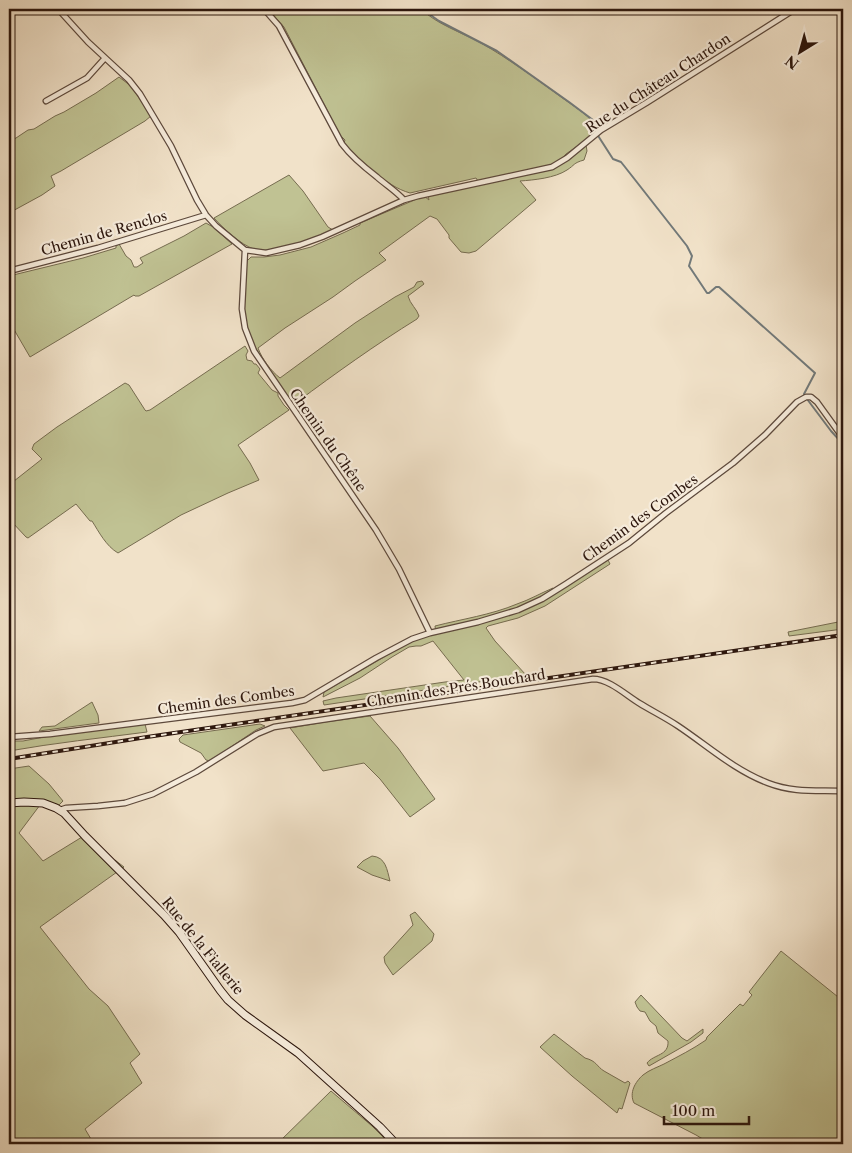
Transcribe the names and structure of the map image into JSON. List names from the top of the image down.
{
  "streets": {
    "street": [
      "Rue du Château Chardon",
      "Chemin de Renclos",
      "Chemin du Chêne",
      "Chemin des Combes",
      "Chemin des Prés Bouchard",
      "Rue de la Fiallerie"
    ]
  },
  "crossings": [
    ["Rue du Château Chardon", "Chemin du Chêne"],
    ["Chemin du Chêne", "Chemin des Combes"],
    ["Chemin des Prés Bouchard", "Rue de la Fiallerie"]
  ],
  "scale_bar": "100 m",
  "north": "bottom left"
}
